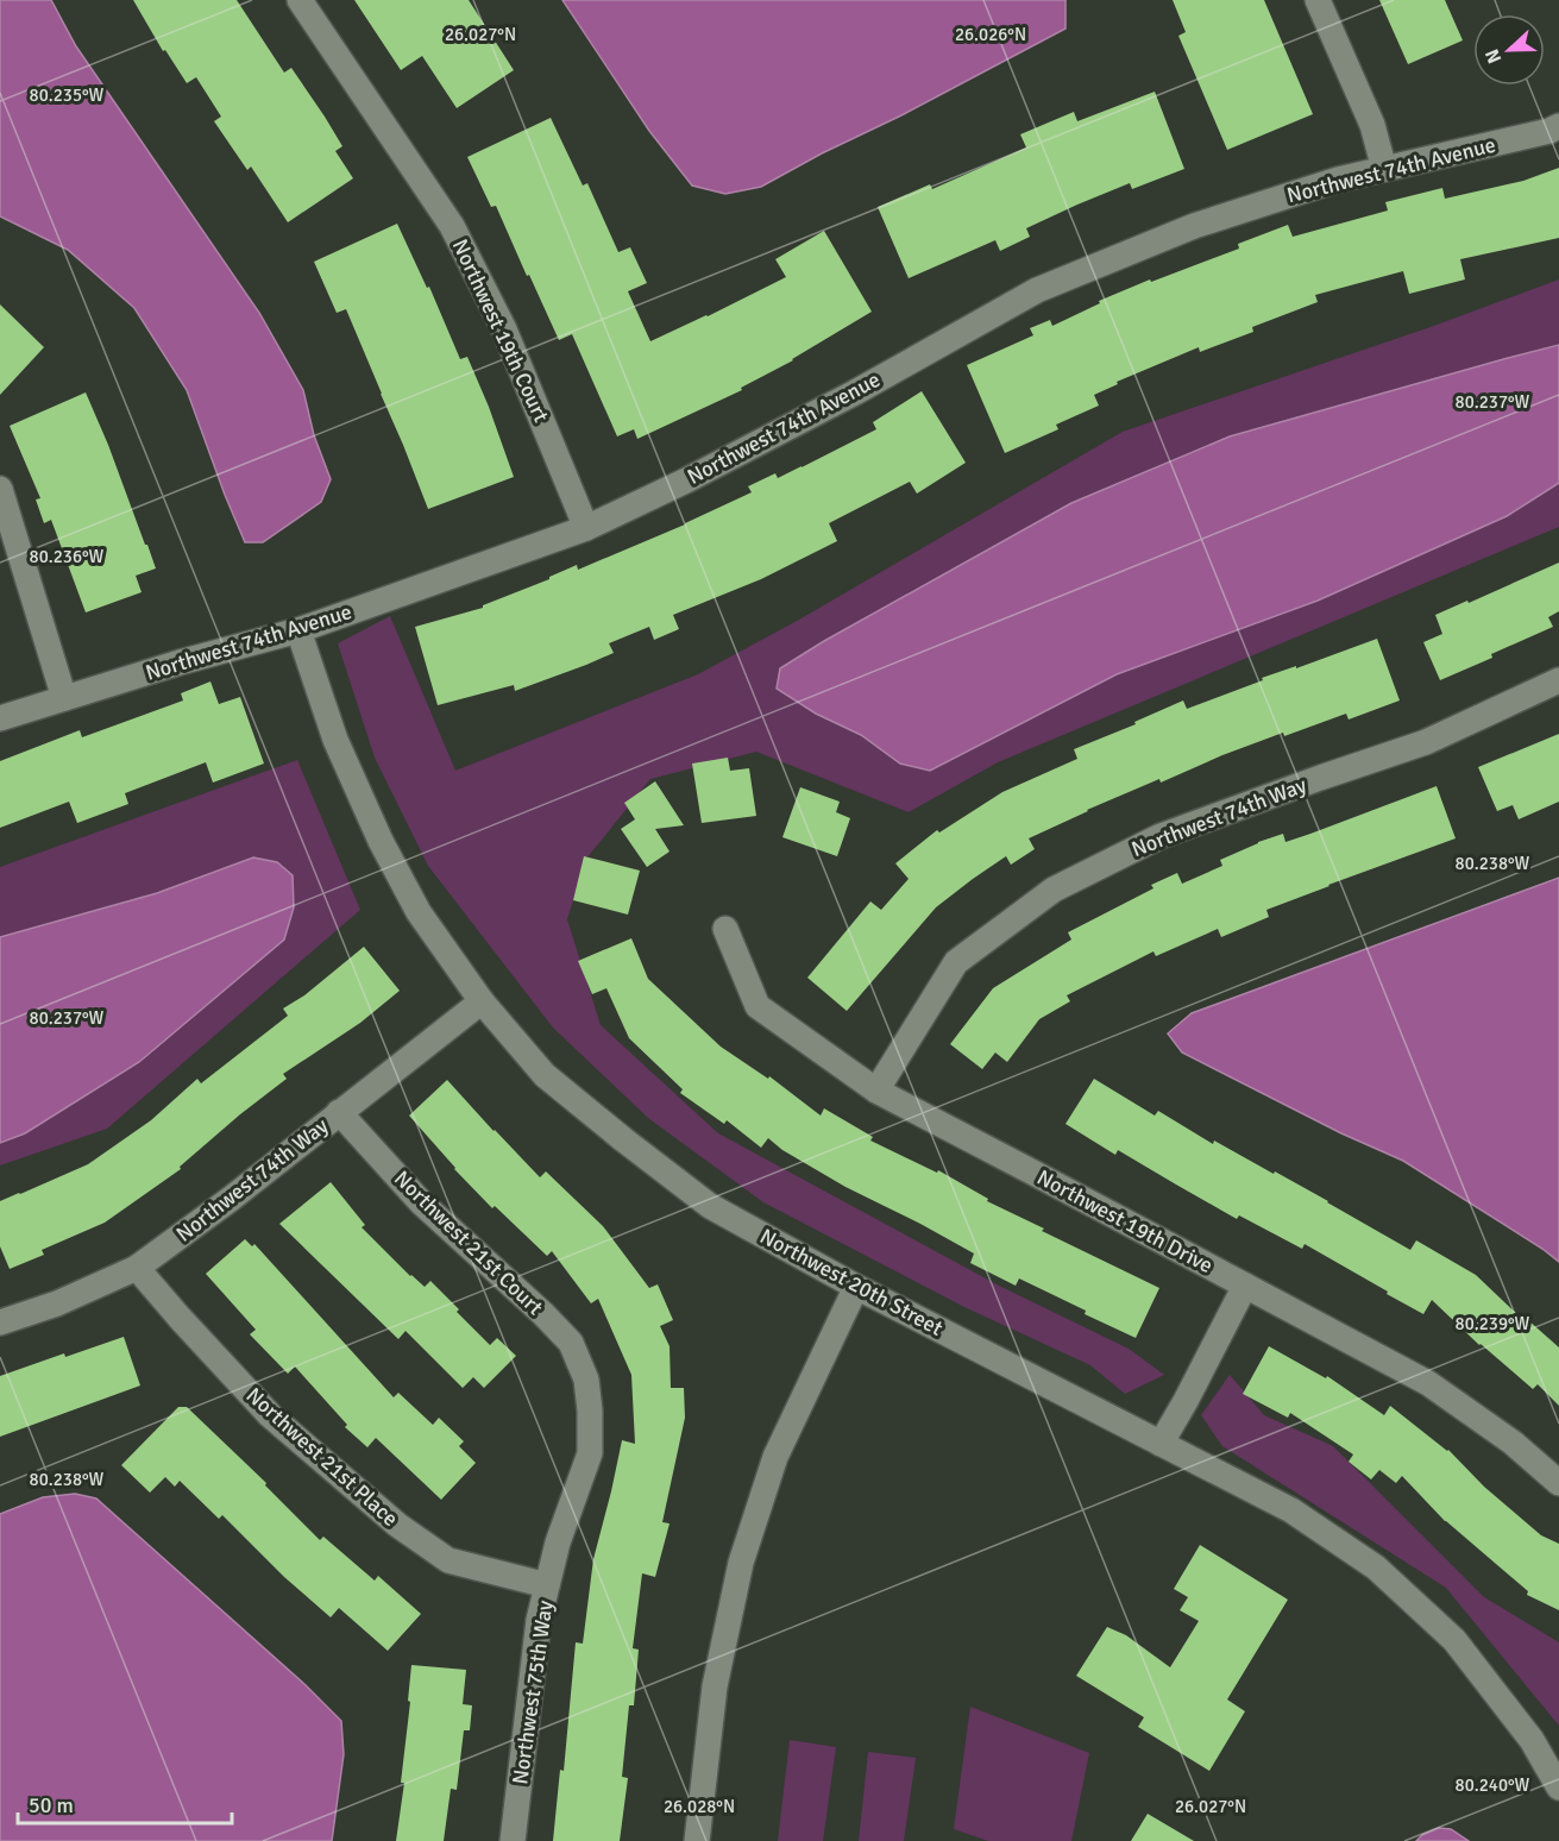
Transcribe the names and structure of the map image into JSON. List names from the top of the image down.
{
  "streets": {
    "street": [
      "Northwest 74th Avenue",
      "Northwest 19th Court",
      "Northwest 74th Way",
      "Northwest 19th Drive",
      "Northwest 21st Court",
      "Northwest 20th Street",
      "Northwest 21st Place",
      "Northwest 75th Way"
    ]
  },
  "crossings": [
    ["Northwest 74th Avenue", "Northwest 19th Court"],
    ["Northwest 74th Avenue", "Northwest 20th Street"],
    ["Northwest 74th Way", "Northwest 19th Drive"],
    ["Northwest 74th Way", "Northwest 21st Court"],
    ["Northwest 74th Way", "Northwest 20th Street"],
    ["Northwest 74th Way", "Northwest 21st Place"],
    ["Northwest 21st Court", "Northwest 75th Way"],
    ["Northwest 21st Place", "Northwest 75th Way"]
  ],
  "scale_bar": "50 m",
  "north": "left",
  "coordinates": [
    "26.027°N",
    "26.026°N",
    "80.235°W",
    "80.237°W",
    "80.236°W",
    "80.238°W",
    "80.239°W",
    "80.240°W",
    "26.028°N"
  ]
}
